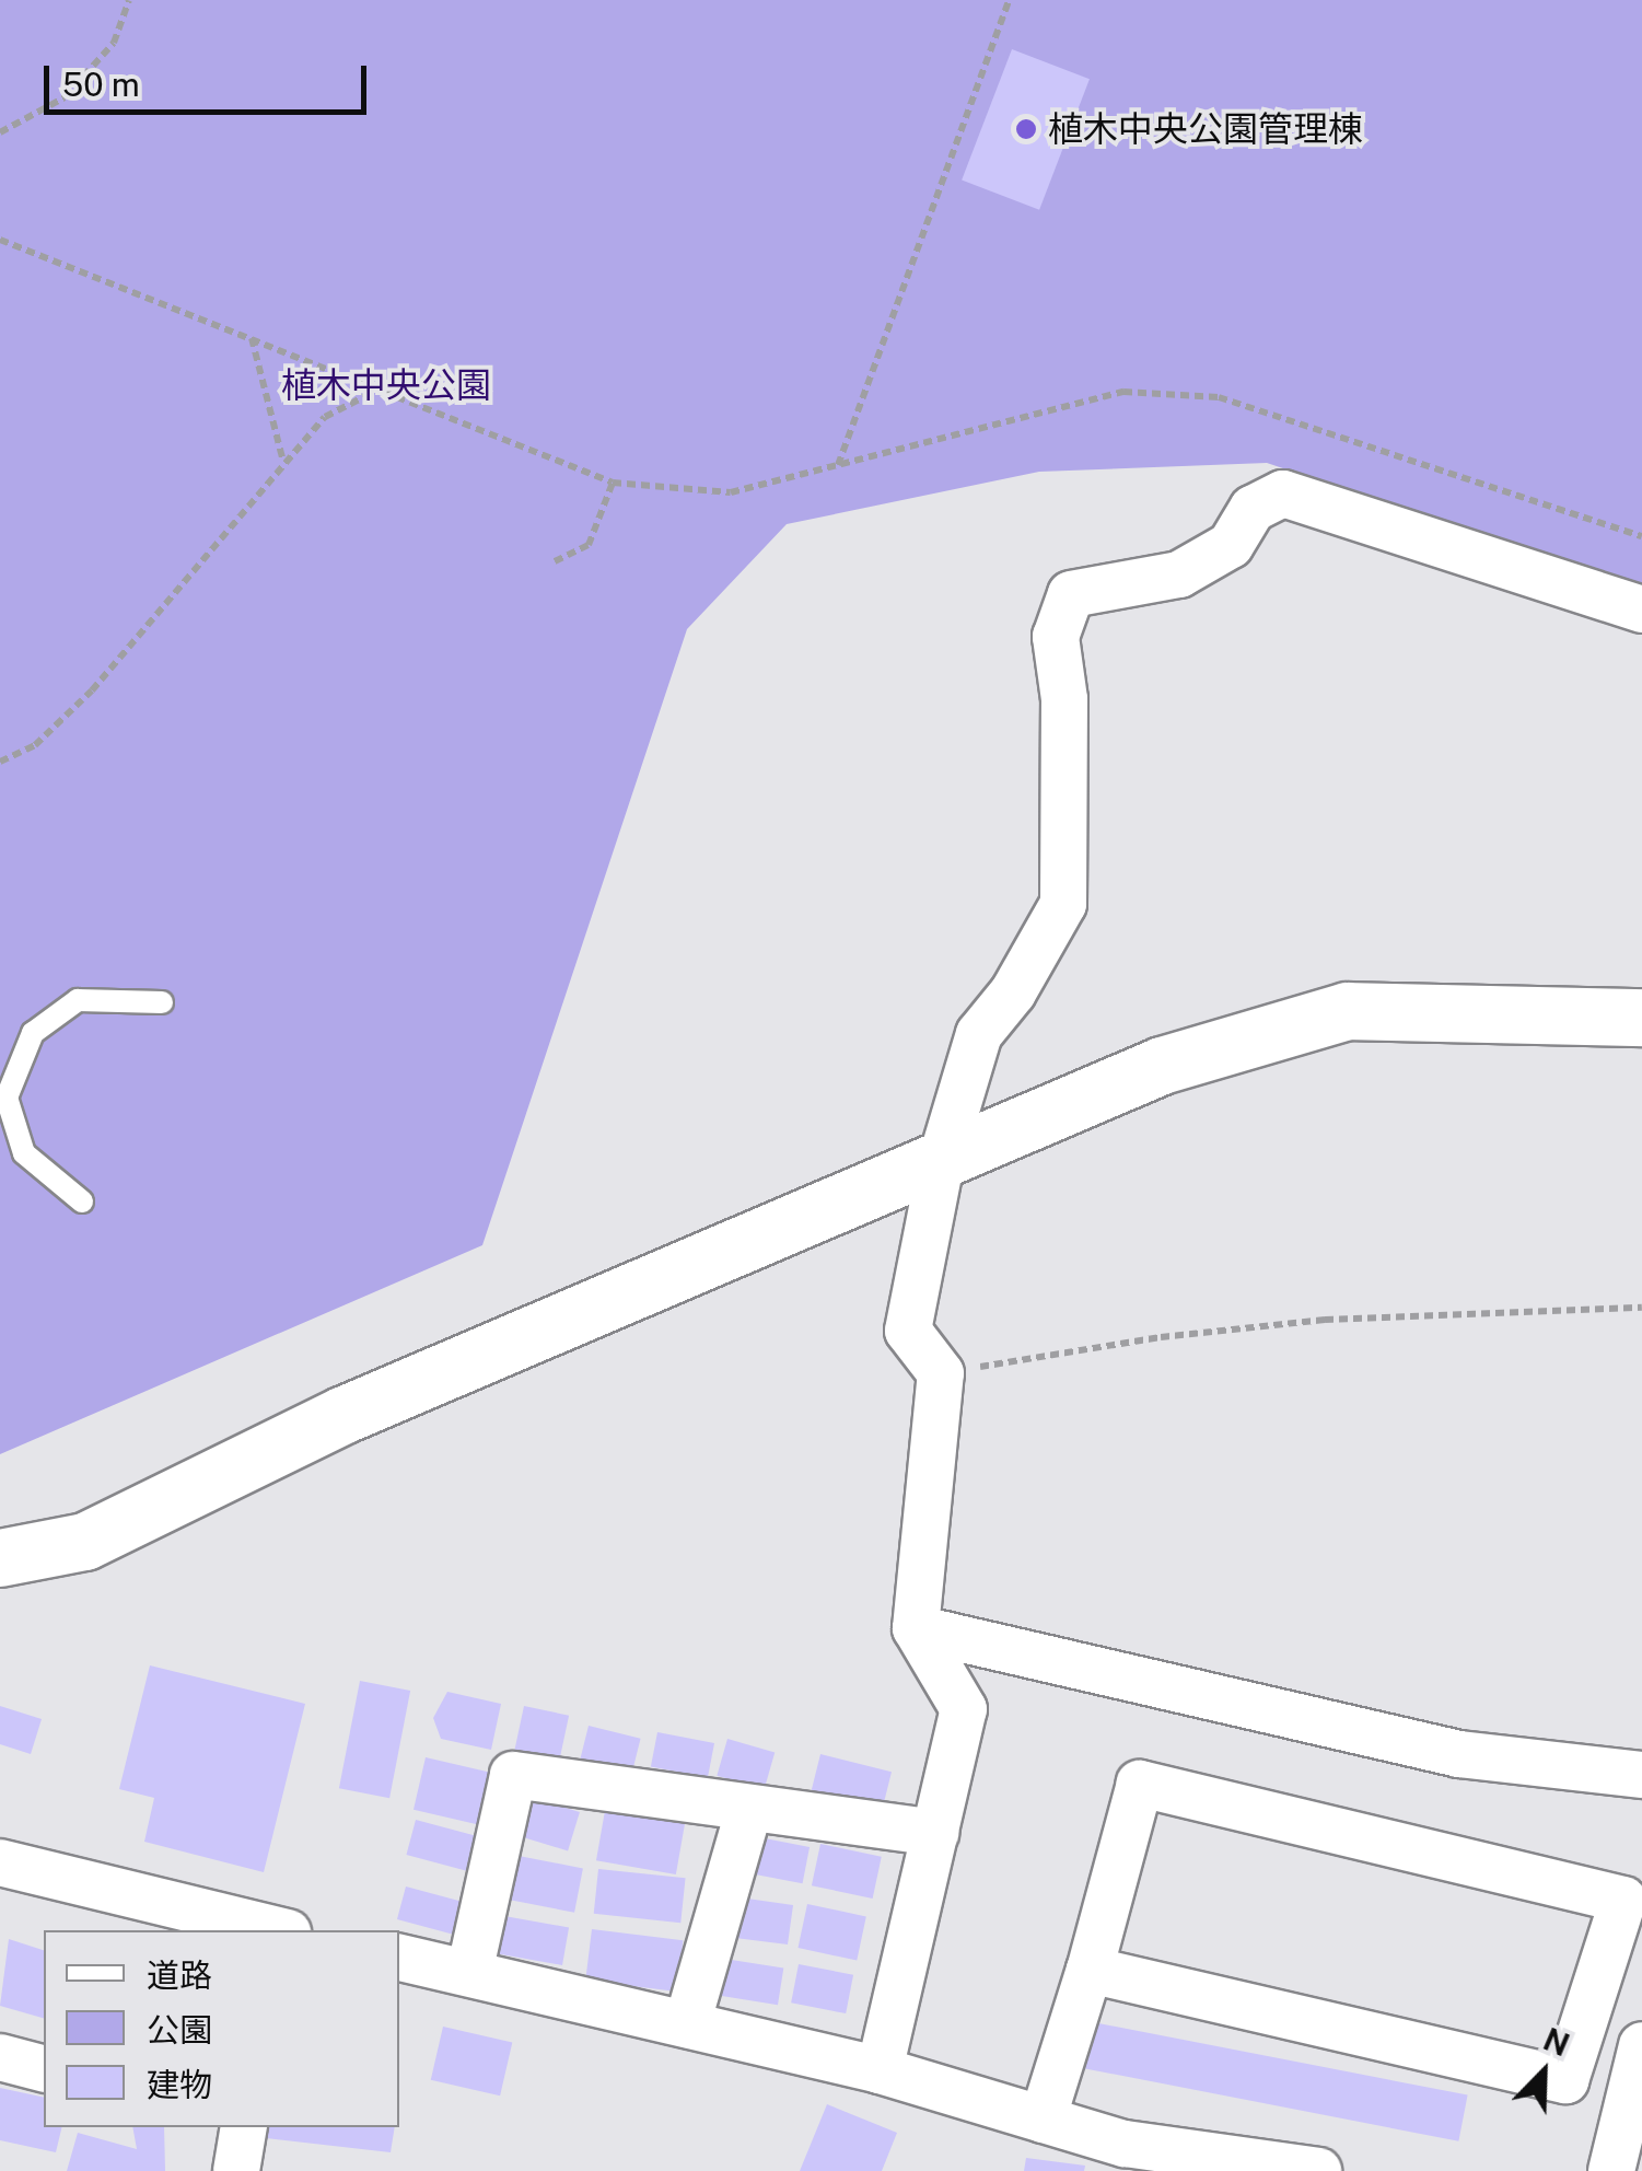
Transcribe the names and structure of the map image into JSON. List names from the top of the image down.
{
  "parks": ["植木中央公園"],
  "places": ["植木中央公園管理棟"],
  "legend": ["道路", "公園", "建物"],
  "scale_bar": "50 m",
  "north": "top right"
}
